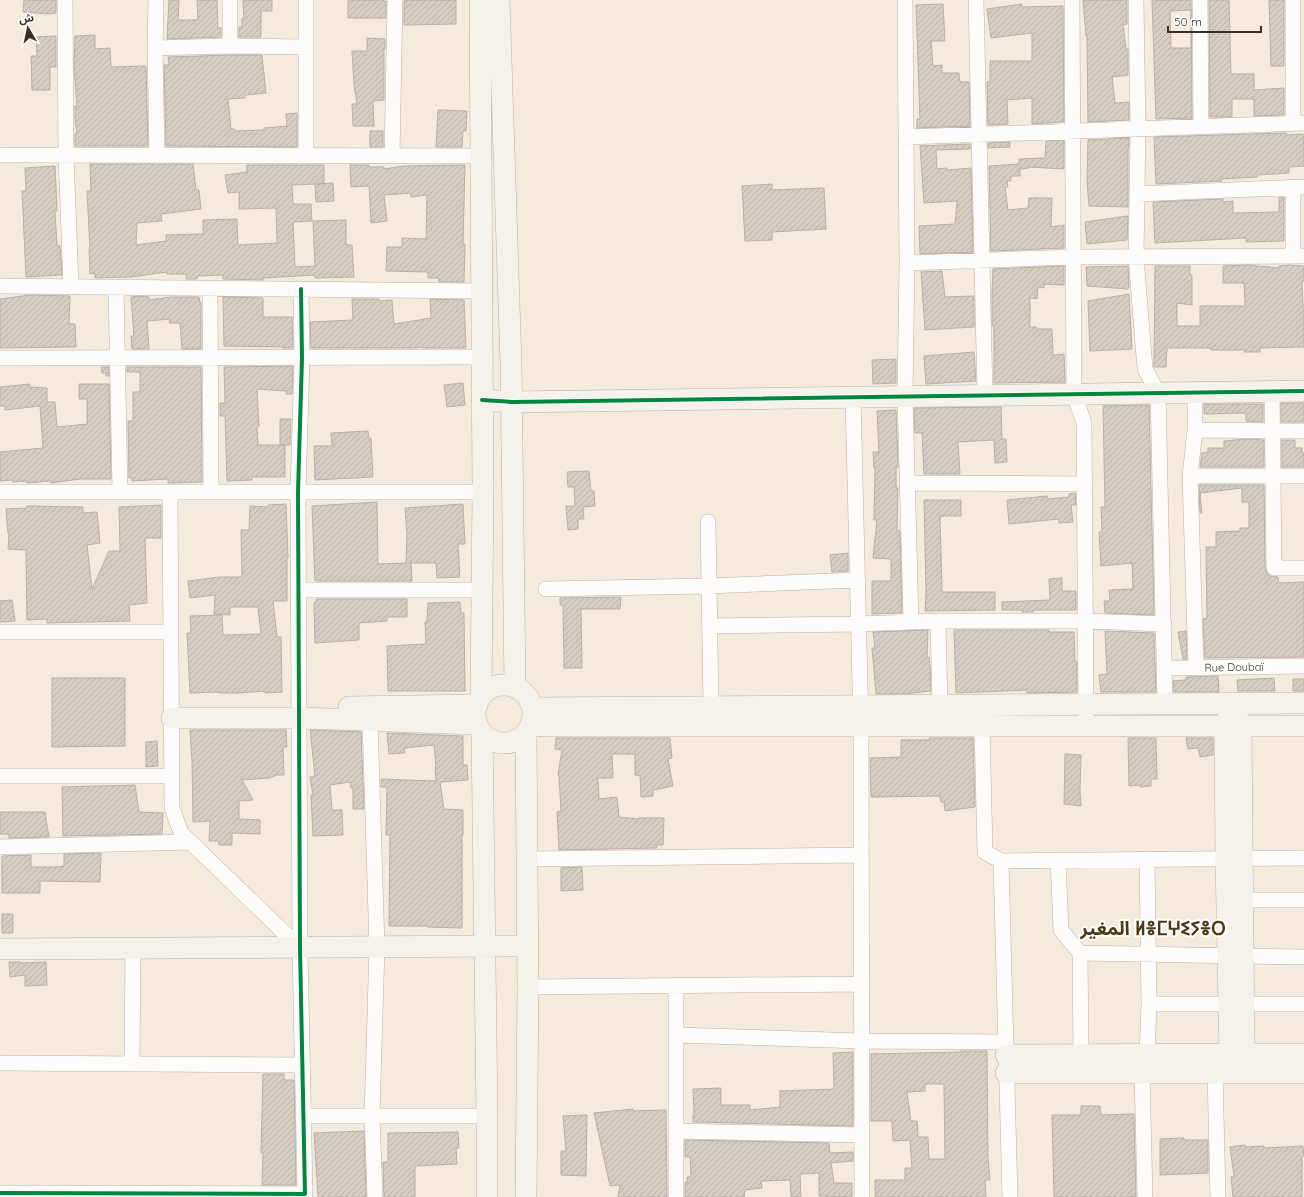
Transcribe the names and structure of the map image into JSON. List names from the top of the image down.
{
  "streets": {
    "street": ["Rue Doubaï"]
  },
  "districts": ["المغير ⵍⴻⵎⵖⵉⵢⴻⵔ"],
  "scale_bar": "50 m",
  "north": "top"
}
